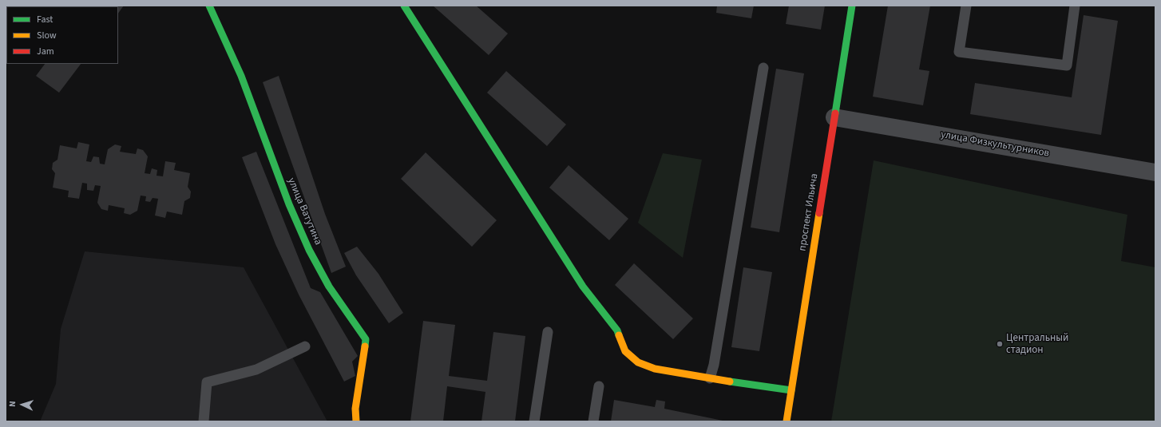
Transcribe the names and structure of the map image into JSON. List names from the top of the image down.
{
  "streets": {
    "street": ["улица Физкультурников", "улица Ватутина", "проспект Ильича"]
  },
  "crossings": [
    ["улица Физкультурников", "проспект Ильича"]
  ],
  "places": ["Центральный стадион"],
  "legend": ["Fast", "Slow", "Jam"],
  "north": "left"
}
